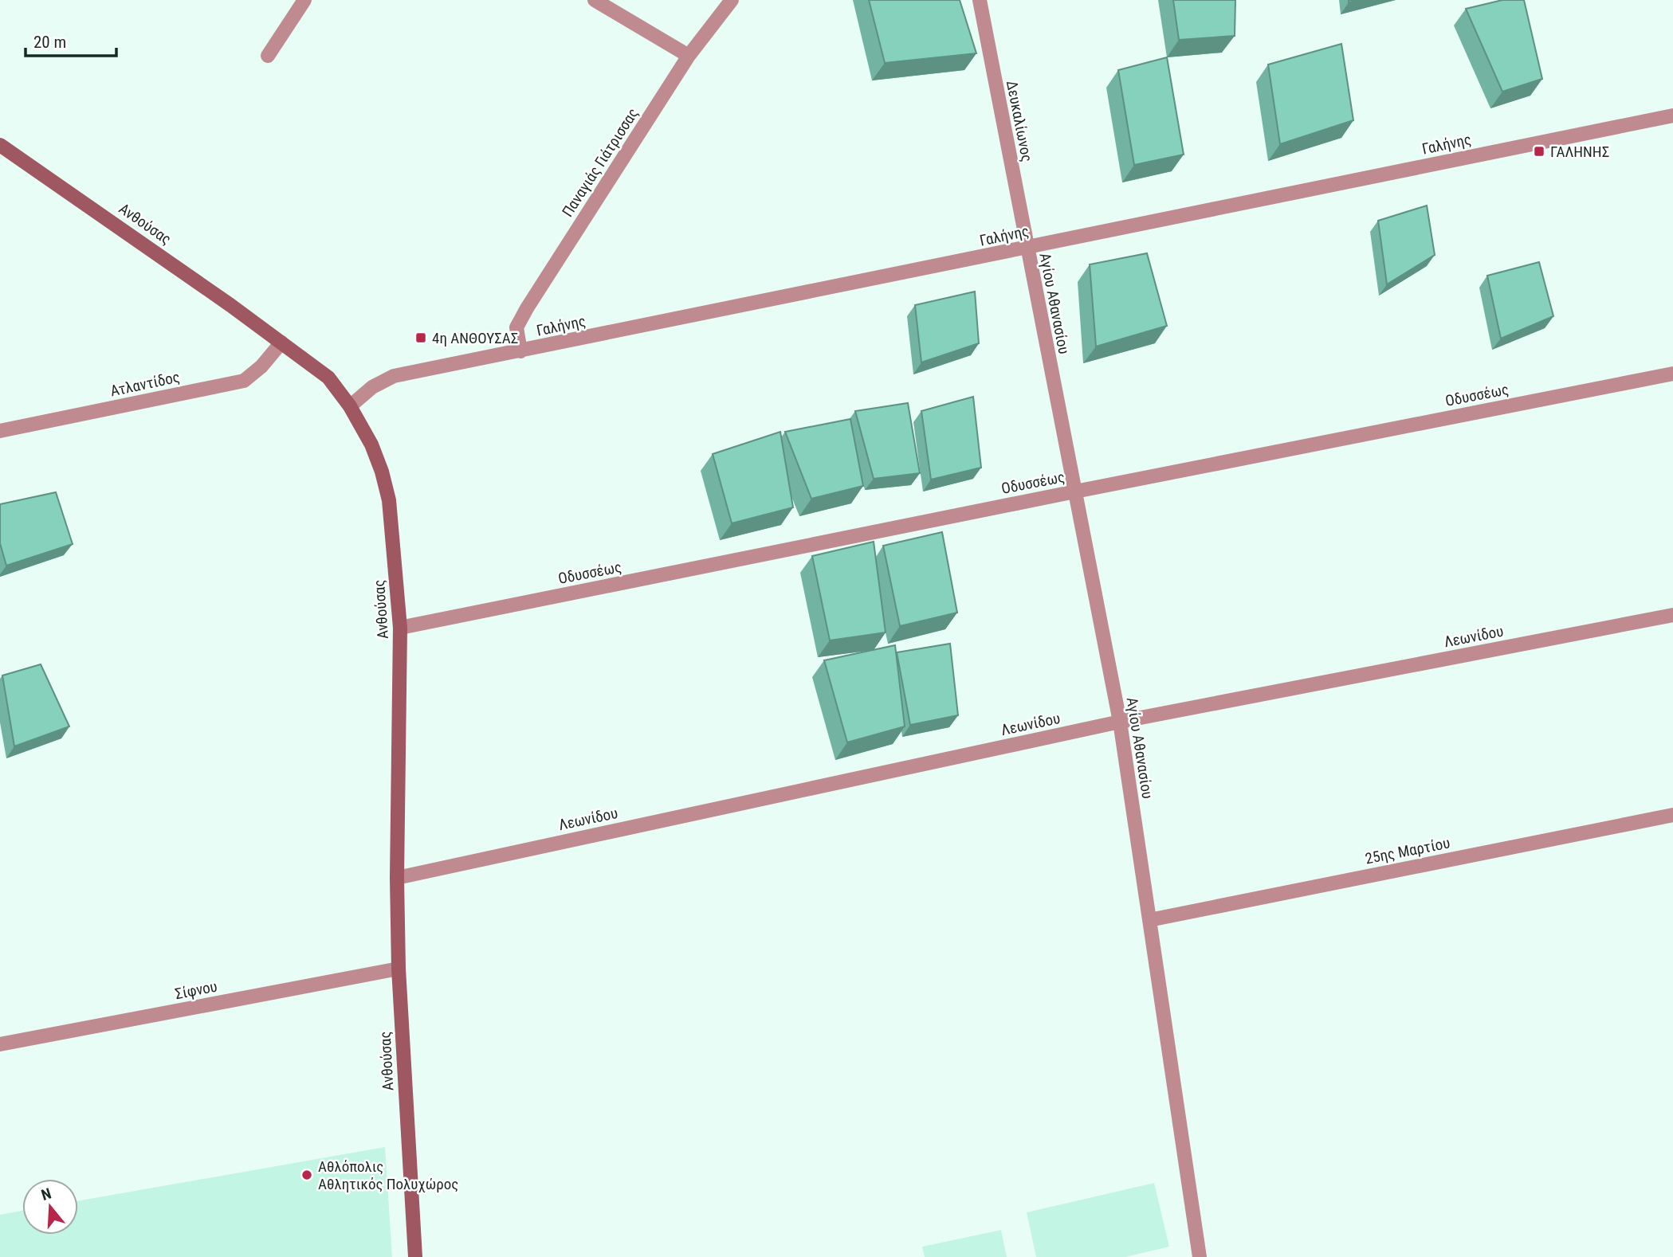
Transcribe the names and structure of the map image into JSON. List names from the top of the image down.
{
  "streets": {
    "street": [
      "Δευκαλίωνος",
      "Γαλήνης",
      "Παναγιάς Γιάτρισσας",
      "Ανθούσας",
      "Αγίου Αθανασίου",
      "Ατλαντίδος",
      "Οδυσσέως",
      "Λεωνίδου",
      "25ης Μαρτίου",
      "Σίφνου"
    ]
  },
  "crossings": [
    ["Δευκαλίωνος", "Γαλήνης"],
    ["Δευκαλίωνος", "Αγίου Αθανασίου"],
    ["Γαλήνης", "Παναγιάς Γιάτρισσας"],
    ["Γαλήνης", "Ανθούσας"],
    ["Γαλήνης", "Αγίου Αθανασίου"],
    ["Ανθούσας", "Ατλαντίδος"],
    ["Ανθούσας", "Οδυσσέως"],
    ["Ανθούσας", "Λεωνίδου"],
    ["Ανθούσας", "Σίφνου"],
    ["Αγίου Αθανασίου", "Οδυσσέως"],
    ["Αγίου Αθανασίου", "Λεωνίδου"],
    ["Αγίου Αθανασίου", "25ης Μαρτίου"]
  ],
  "places": {
    "transit": ["ΓΑΛΗΝΗΣ", "4η ΑΝΘΟΥΣΑΣ"],
    "other": ["Αθλόπολις Αθλητικός Πολυχώρος"]
  },
  "scale_bar": "20 m",
  "north": "top"
}
